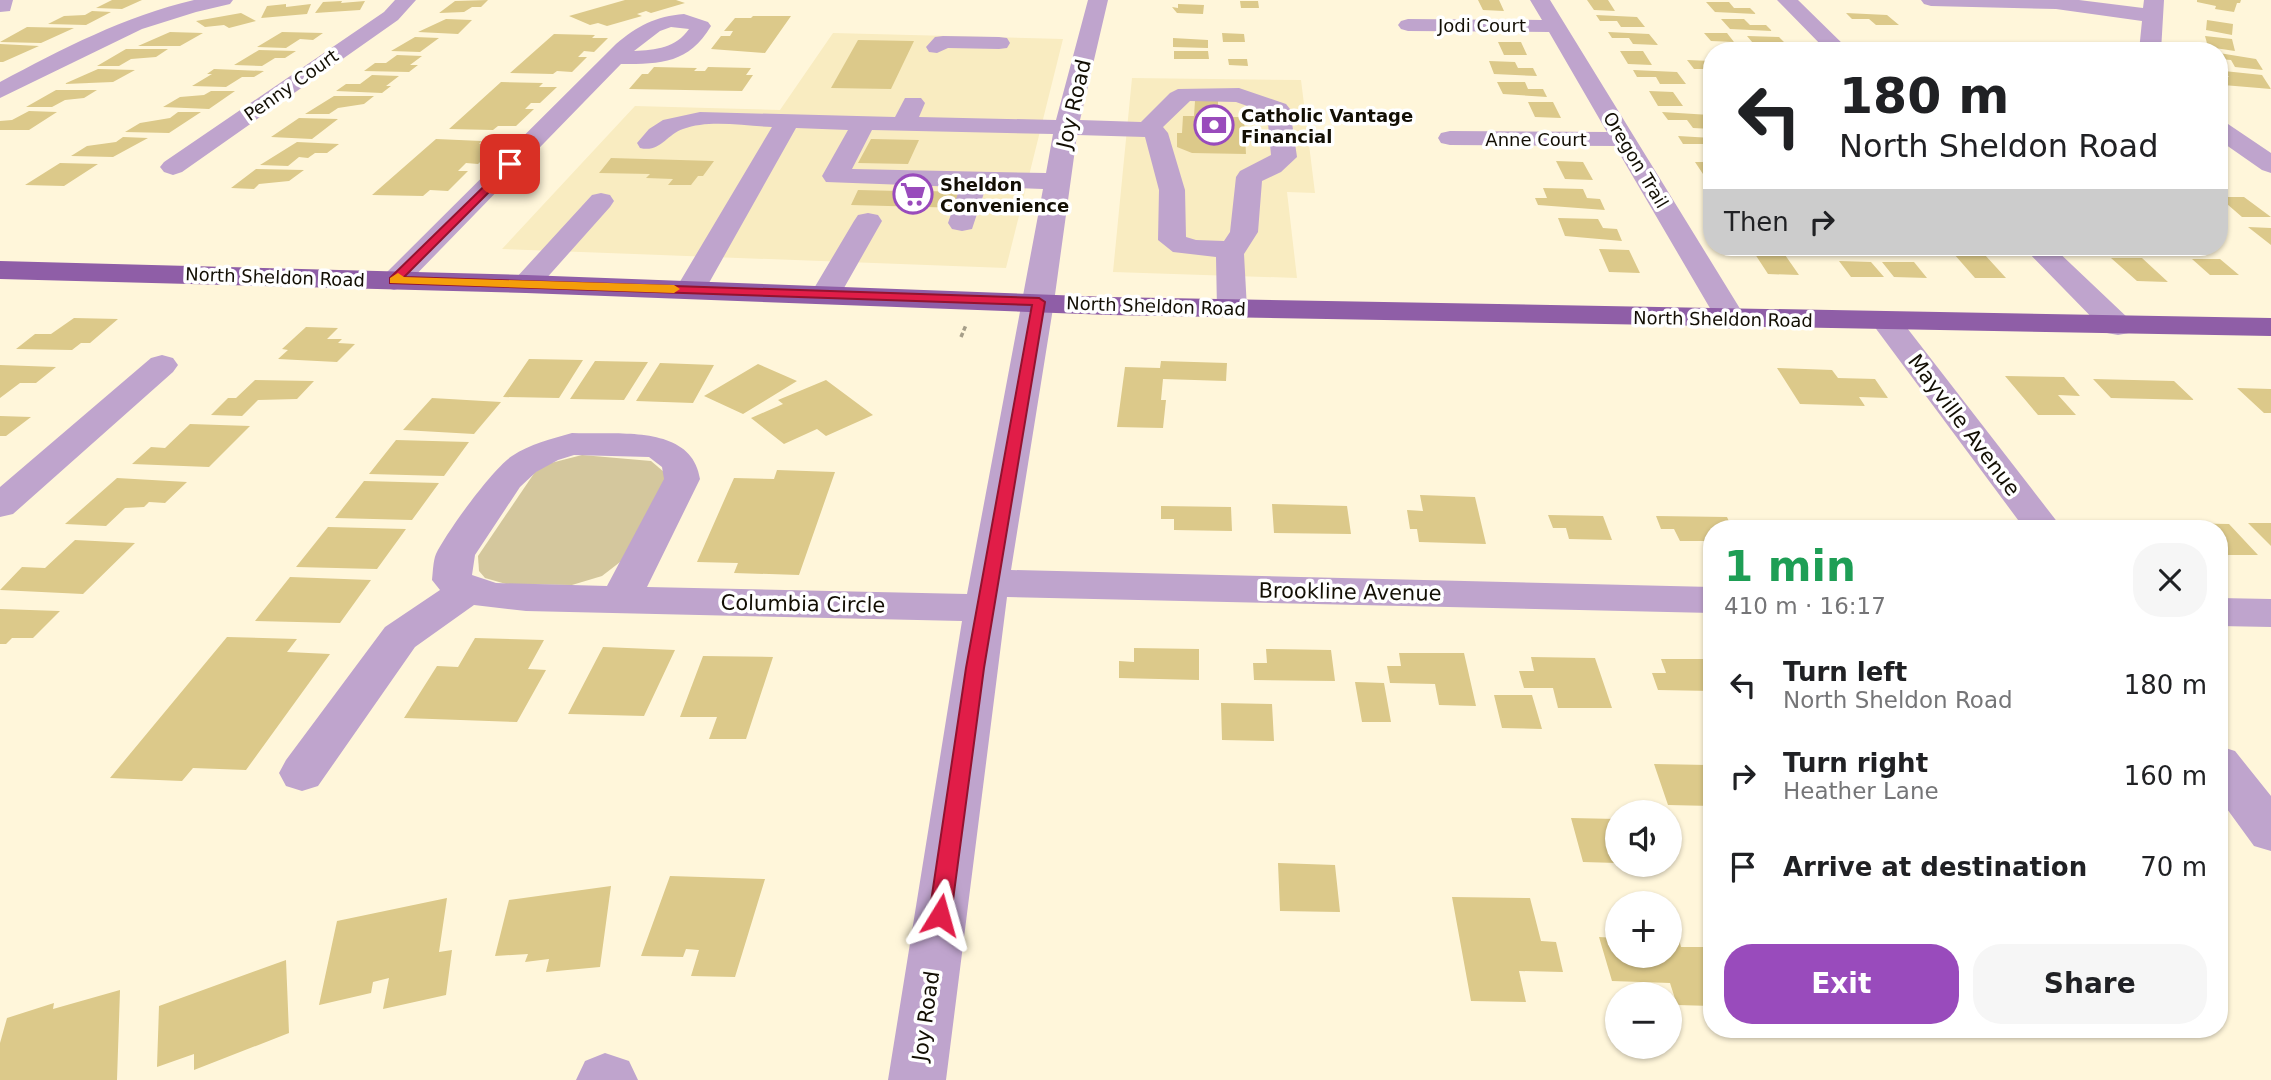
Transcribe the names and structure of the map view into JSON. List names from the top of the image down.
{
  "streets": {
    "main road": ["North Sheldon Road"],
    "street": [
      "Jodi Court",
      "Penny Court",
      "Joy Road",
      "Anne Court",
      "Oregon Trail",
      "Mayville Avenue",
      "Brookline Avenue",
      "Columbia Circle"
    ]
  },
  "crossings": [
    ["Jodi Court", "Oregon Trail"],
    ["Joy Road", "North Sheldon Road"],
    ["Joy Road", "Brookline Avenue"],
    ["Joy Road", "Columbia Circle"],
    ["Anne Court", "Oregon Trail"],
    ["Oregon Trail", "North Sheldon Road"],
    ["North Sheldon Road", "Mayville Avenue"],
    ["Brookline Avenue", "Columbia Circle"]
  ],
  "places": {
    "bank": ["Catholic Vantage Financial"],
    "supermarket": ["Sheldon Convenience"]
  },
  "page": {
    "turn": ["180 m", "North Sheldon Road"],
    "then": "Then",
    "heading": ["1 min", "410 m · 16:17"],
    "list": [
      {
        "name": "Turn left",
        "note": "North Sheldon Road",
        "value": "180 m"
      },
      {
        "name": "Turn right",
        "note": "Heather Lane",
        "value": "160 m"
      },
      {
        "name": "Arrive at destination",
        "value": "70 m"
      }
    ],
    "map_buttons": ["+", "−"],
    "buttons": ["Exit", "Share"]
  }
}
